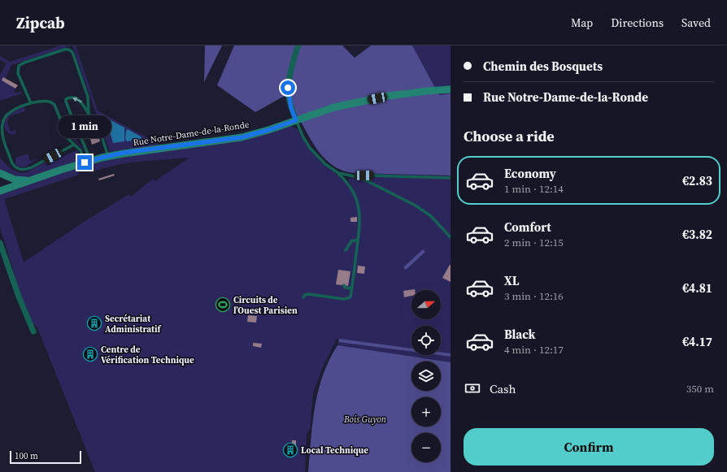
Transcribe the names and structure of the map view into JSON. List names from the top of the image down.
{
  "streets": {
    "main road": ["Rue Notre-Dame-de-la-Ronde"]
  },
  "parks": ["Bois Guyon"],
  "places": {
    "sports": ["Circuits de l’Ouest Parisien"],
    "building": ["Secrétariat Administratif", "Centre de Vérification Technique", "Local Technique"]
  },
  "scale_bar": "100 m",
  "north": "right",
  "page": {
    "header": "Zipcab",
    "nav": ["Map", "Directions", "Saved"],
    "banner": ["Chemin des Bosquets", "Rue Notre-Dame-de-la-Ronde"],
    "bubble": "1 min",
    "heading": "Choose a ride",
    "list": [
      {
        "name": "Economy",
        "note": "1 min · 12:14",
        "value": "€2.83"
      },
      {
        "name": "Comfort",
        "note": "2 min · 12:15",
        "value": "€3.82"
      },
      {
        "name": "XL",
        "note": "3 min · 12:16",
        "value": "€4.81"
      },
      {
        "name": "Black",
        "note": "4 min · 12:17",
        "value": "€4.17"
      }
    ],
    "map_buttons": ["+", "−"],
    "pay": ["Cash", "350 m"],
    "buttons": "Confirm",
    "scale": "100 m"
  }
}
